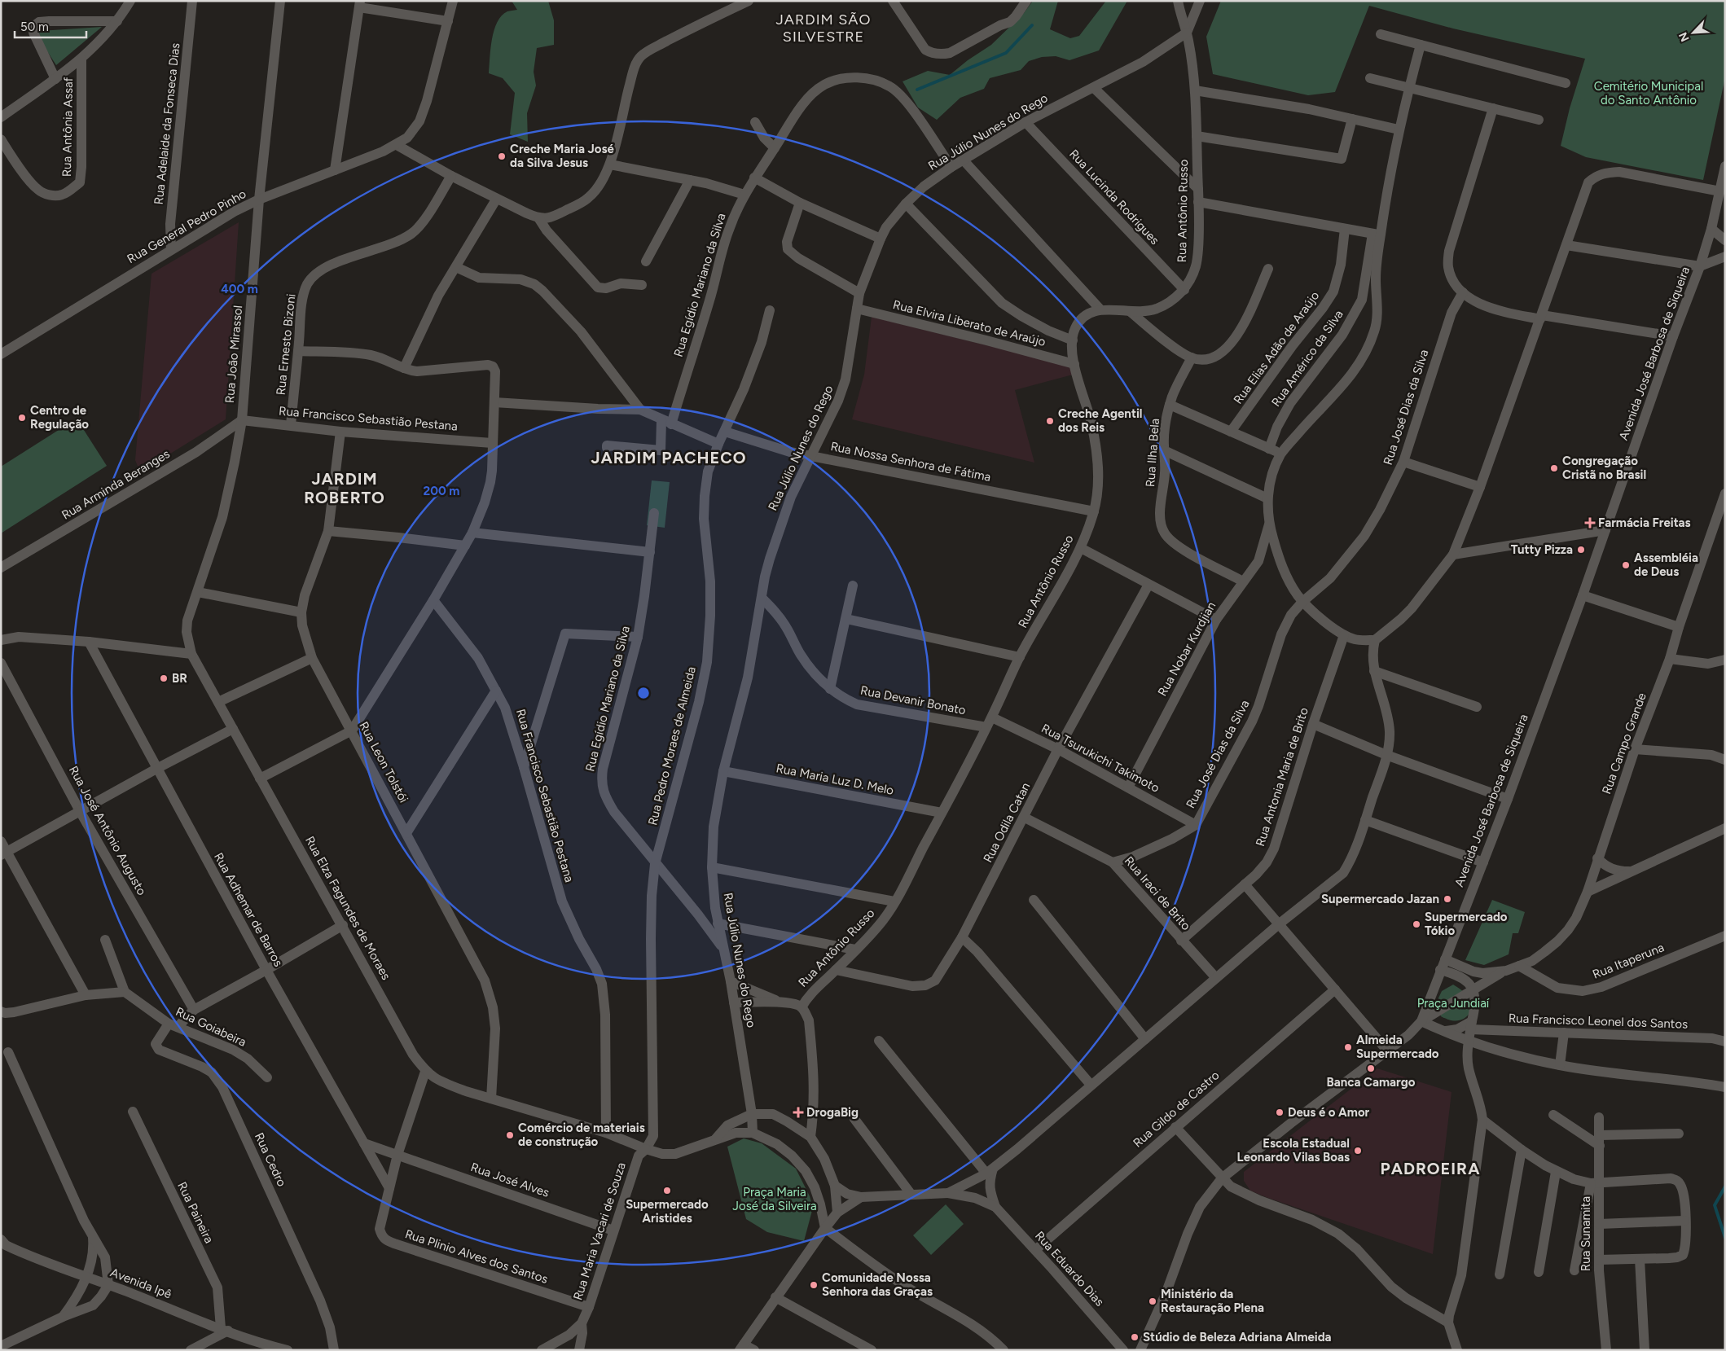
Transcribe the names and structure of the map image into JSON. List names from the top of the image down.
{
  "streets": {
    "street": [
      "Rua Adelaide da Fonseca Dias",
      "Rua Antônia Assaf",
      "Rua Júlio Nunes do Rego",
      "Rua Lucinda Rodrigues",
      "Rua Antônio Russo",
      "Rua General Pedro Pinho",
      "Rua Egídio Mariano da Silva",
      "Rua Elvira Liberato de Araújo",
      "Rua Ernesto Bizoni",
      "Rua Elias Adão de Araújo",
      "Avenida José Barbosa de Siqueira",
      "Rua João Mirassol",
      "Rua Américo da Silva",
      "Rua José Dias da Silva",
      "Rua Francisco Sebastião Pestana",
      "Rua Ilha Bela",
      "Rua Nossa Senhora de Fátima",
      "Rua Arminda Beranges",
      "Rua Nobar Kurdjian",
      "Rua Devanir Bonato",
      "Rua Campo Grande",
      "Rua Pedro Moraes de Almeida",
      "Rua Tsurukichi Takimoto",
      "Rua Leon Tolstói",
      "Rua Antonia Maria de Brito",
      "Rua Maria Luz D. Melo",
      "Rua Odila Catan",
      "Rua José Antônio Augusto",
      "Rua Iraci de Brito",
      "Rua Elza Fagundes de Moraes",
      "Rua Adhemar de Barros",
      "Rua Itaperuna",
      "Rua Francisco Leonel dos Santos",
      "Rua Goiabeira",
      "Rua Gildo de Castro",
      "Rua Cedro",
      "Rua José Alves",
      "Rua Paineira",
      "Rua Maria Vacari de Souza",
      "Rua Sunamita",
      "Rua Plinio Alves dos Santos",
      "Rua Eduardo Dias",
      "Avenida Ipê"
    ]
  },
  "crossings": [
    ["Rua Adelaide da Fonseca Dias", "Rua General Pedro Pinho"],
    ["Rua Júlio Nunes do Rego", "Rua Lucinda Rodrigues"],
    ["Rua Júlio Nunes do Rego", "Rua Antônio Russo"],
    ["Rua Júlio Nunes do Rego", "Rua Egídio Mariano da Silva"],
    ["Rua Júlio Nunes do Rego", "Rua Elvira Liberato de Araújo"],
    ["Rua Júlio Nunes do Rego", "Rua Nossa Senhora de Fátima"],
    ["Rua Júlio Nunes do Rego", "Rua Devanir Bonato"],
    ["Rua Júlio Nunes do Rego", "Rua Maria Luz D. Melo"],
    ["Rua Júlio Nunes do Rego", "Rua Elza Fagundes de Moraes"],
    ["Rua Lucinda Rodrigues", "Rua Antônio Russo"],
    ["Rua Antônio Russo", "Rua Elvira Liberato de Araújo"],
    ["Rua Antônio Russo", "Rua Nossa Senhora de Fátima"],
    ["Rua Antônio Russo", "Rua Devanir Bonato"],
    ["Rua Antônio Russo", "Rua Tsurukichi Takimoto"],
    ["Rua Antônio Russo", "Rua Maria Luz D. Melo"],
    ["Rua Antônio Russo", "Rua Odila Catan"],
    ["Rua General Pedro Pinho", "Rua João Mirassol"],
    ["Rua Egídio Mariano da Silva", "Rua Pedro Moraes de Almeida"],
    ["Rua Ernesto Bizoni", "Rua Francisco Sebastião Pestana"],
    ["Avenida José Barbosa de Siqueira", "Rua Campo Grande"],
    ["Rua João Mirassol", "Rua Francisco Sebastião Pestana"],
    ["Rua João Mirassol", "Rua Arminda Beranges"],
    ["Rua João Mirassol", "Rua Elza Fagundes de Moraes"],
    ["Rua José Dias da Silva", "Rua Tsurukichi Takimoto"],
    ["Rua José Dias da Silva", "Rua Iraci de Brito"],
    ["Rua Francisco Sebastião Pestana", "Rua Arminda Beranges"],
    ["Rua Francisco Sebastião Pestana", "Rua Leon Tolstói"],
    ["Rua Francisco Sebastião Pestana", "Rua Elza Fagundes de Moraes"],
    ["Rua Ilha Bela", "Rua Nobar Kurdjian"],
    ["Rua Nossa Senhora de Fátima", "Rua Pedro Moraes de Almeida"],
    ["Rua Nobar Kurdjian", "Rua Tsurukichi Takimoto"],
    ["Rua Campo Grande", "Rua Itaperuna"],
    ["Rua Pedro Moraes de Almeida", "Rua Elza Fagundes de Moraes"],
    ["Rua Pedro Moraes de Almeida", "Rua Maria Vacari de Souza"],
    ["Rua Tsurukichi Takimoto", "Rua Odila Catan"],
    ["Rua Leon Tolstói", "Rua Elza Fagundes de Moraes"],
    ["Rua Antonia Maria de Brito", "Rua Iraci de Brito"],
    ["Rua Odila Catan", "Rua Iraci de Brito"],
    ["Rua Elza Fagundes de Moraes", "Rua Maria Vacari de Souza"],
    ["Rua Elza Fagundes de Moraes", "Rua Plinio Alves dos Santos"],
    ["Rua Adhemar de Barros", "Rua José Alves"],
    ["Rua Adhemar de Barros", "Rua Plinio Alves dos Santos"],
    ["Rua Goiabeira", "Rua Cedro"],
    ["Rua Gildo de Castro", "Rua Eduardo Dias"],
    ["Rua José Alves", "Rua Maria Vacari de Souza"],
    ["Rua José Alves", "Rua Plinio Alves dos Santos"],
    ["Rua Paineira", "Avenida Ipê"],
    ["Rua Maria Vacari de Souza", "Rua Plinio Alves dos Santos"]
  ],
  "districts": [
    "JARDIM SÃO SILVESTRE",
    "JARDIM PACHECO",
    "JARDIM ROBERTO",
    "PADROEIRA"
  ],
  "parks": ["Cemitério Municipal do Santo Antônio", "Praça Jundiaí", "Praça Maria José da Silveira"],
  "places": {
    "other": [
      "Creche Maria José da Silva Jesus",
      "Centro de Regulação",
      "Creche Agentil dos Reis",
      "Congregação Cristã no Brasil",
      "Tutty Pizza",
      "Assembléia de Deus",
      "BR",
      "Supermercado Jazan",
      "Supermercado Tókio",
      "Almeida Supermercado",
      "Banca Camargo",
      "Deus é o Amor",
      "Comércio de materiais de construção",
      "Escola Estadual Leonardo Vilas Boas",
      "Supermercado Aristides",
      "Comunidade Nossa Senhora das Graças",
      "Ministério da Restauração Plena",
      "Stúdio de Beleza Adriana Almeida"
    ],
    "health": ["Farmácia Freitas", "DrogaBig"]
  },
  "scale_bar": "50 m",
  "north": "bottom left",
  "rings": ["400 m", "200 m"]
}
